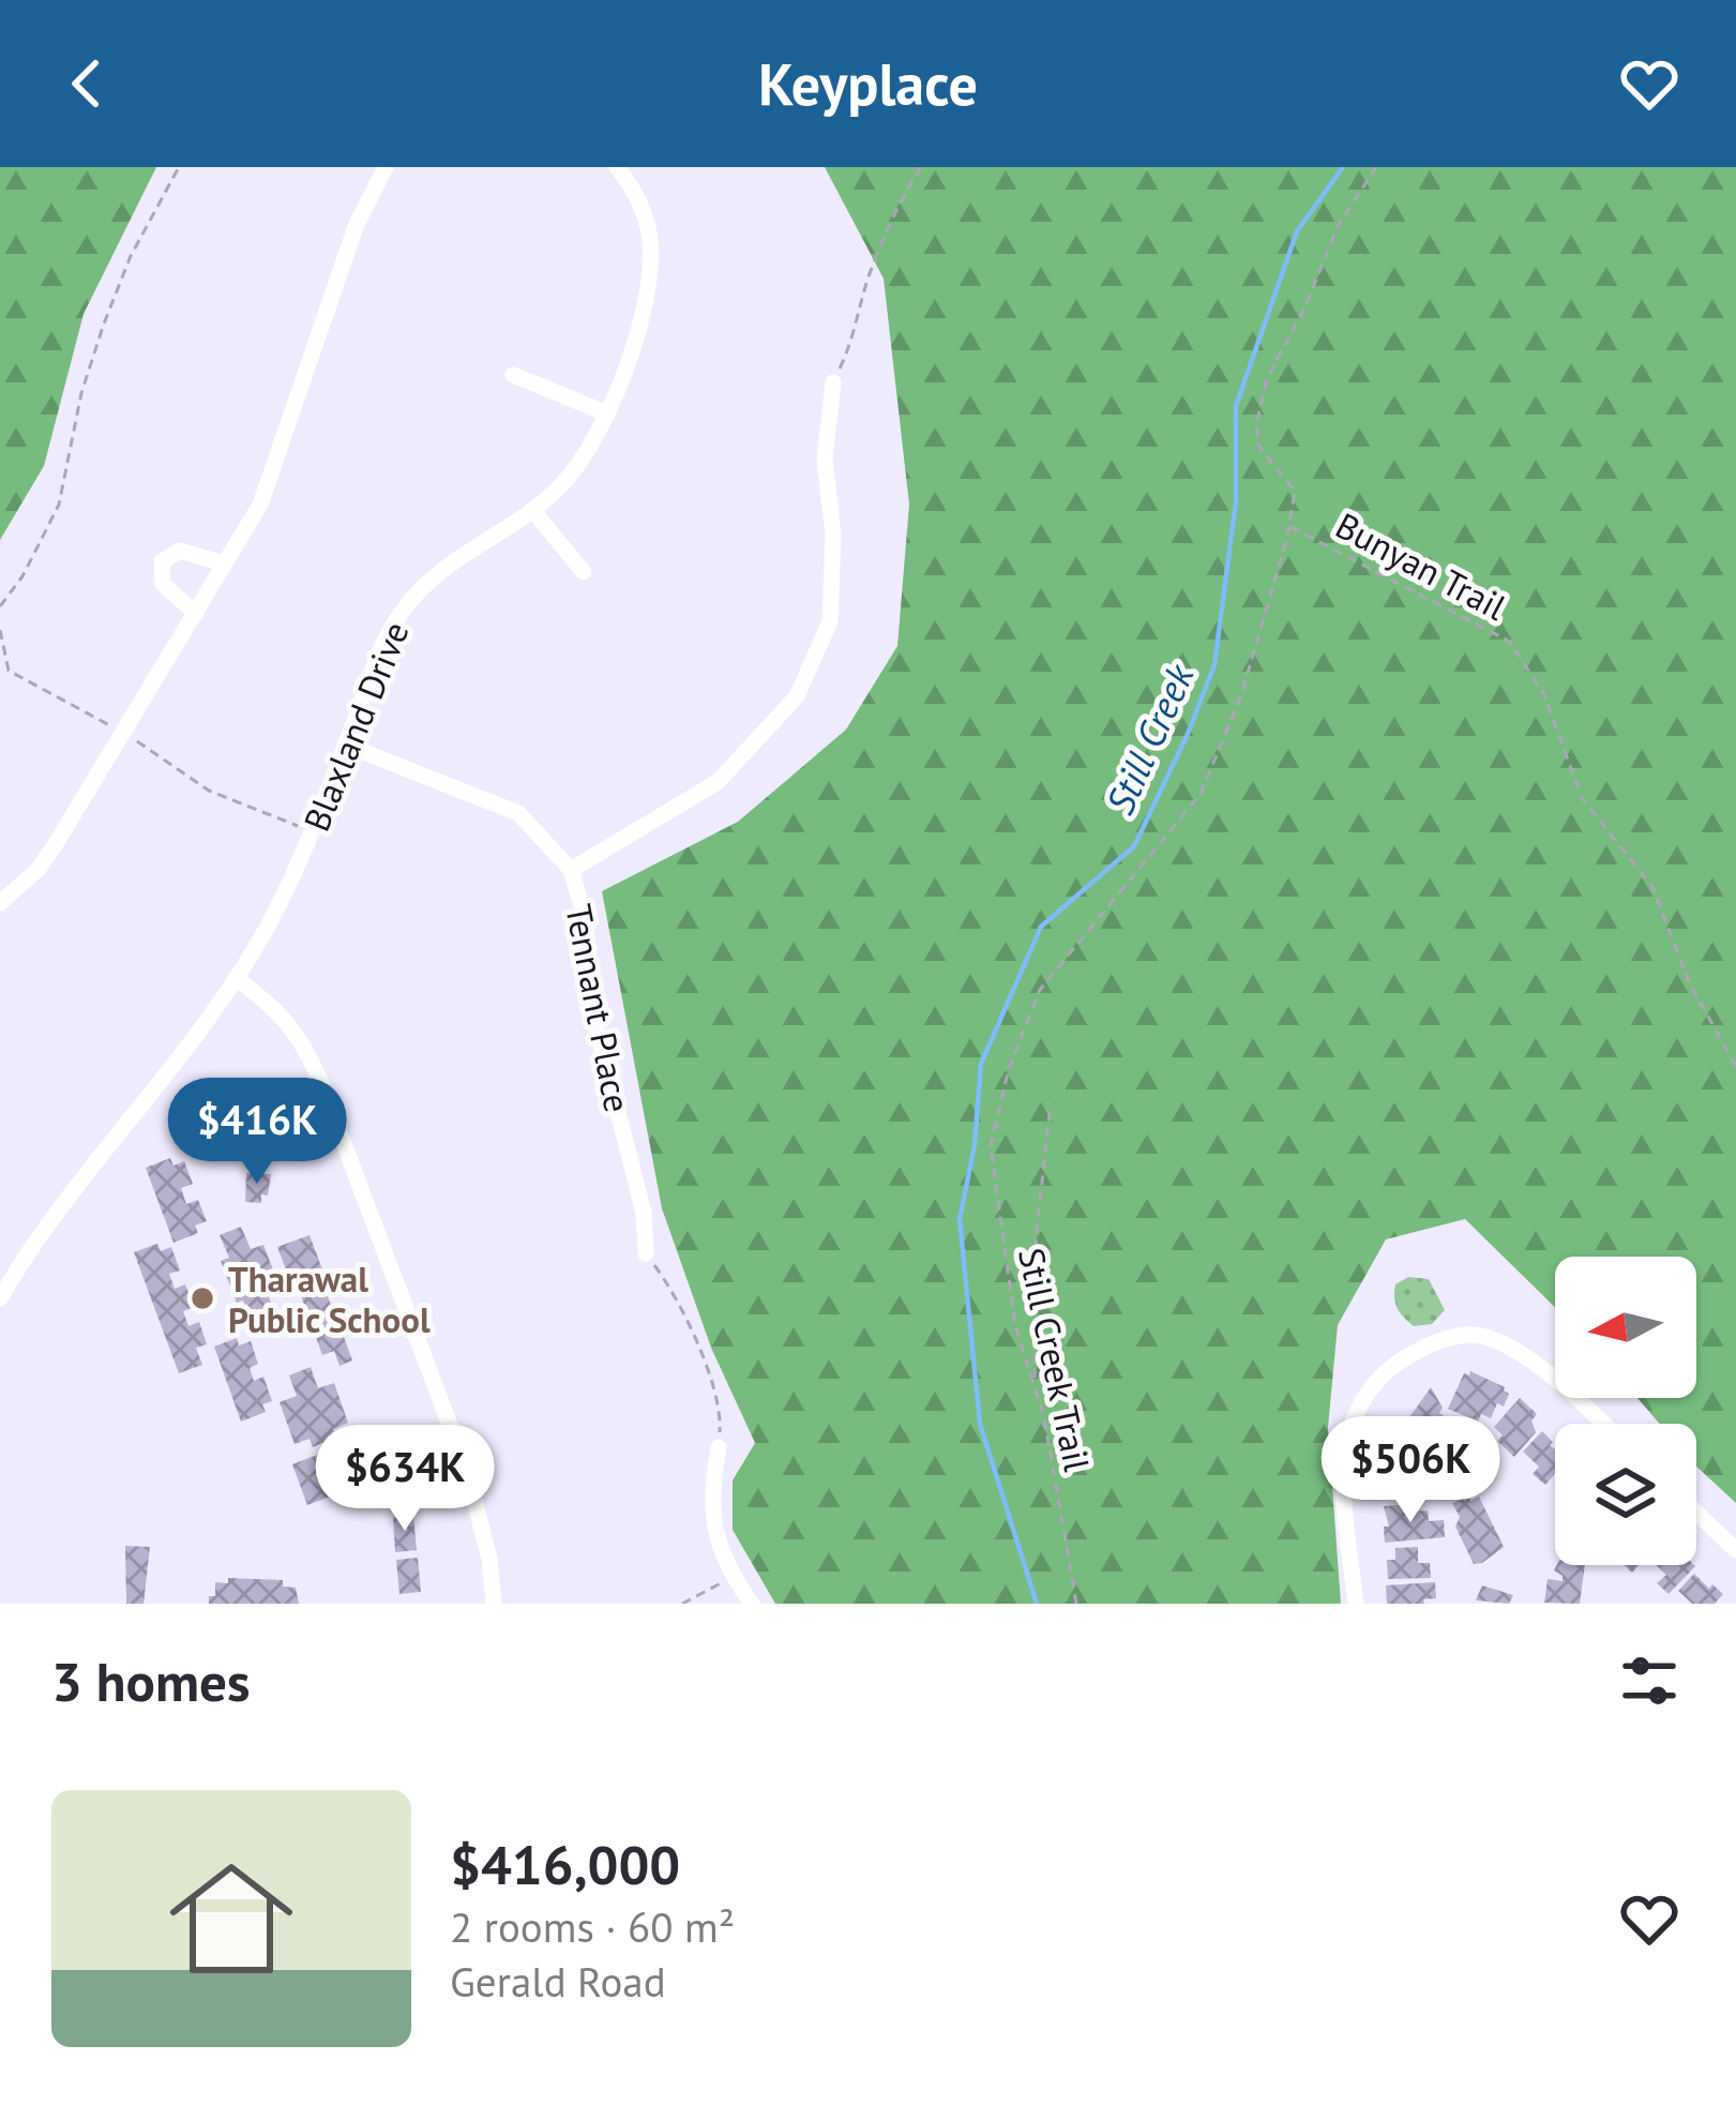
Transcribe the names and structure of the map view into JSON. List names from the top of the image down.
{
  "streets": {
    "street": ["Blaxland Drive", "Tennant Place"],
    "path": ["Bunyan Trail", "Still Creek Trail"]
  },
  "crossings": [
    ["Bunyan Trail", "Still Creek Trail"],
    ["Blaxland Drive", "Tennant Place"]
  ],
  "water": ["Still Creek"],
  "places": ["Tharawal Public School"],
  "north": "left",
  "page": {
    "header": "Keyplace",
    "price": ["$416K", "$506K", "$634K"],
    "heading": "3 homes",
    "list": [
      {
        "name": "$416,000",
        "note": "2 rooms · 60 m² · Gerald Road"
      }
    ]
  }
}
